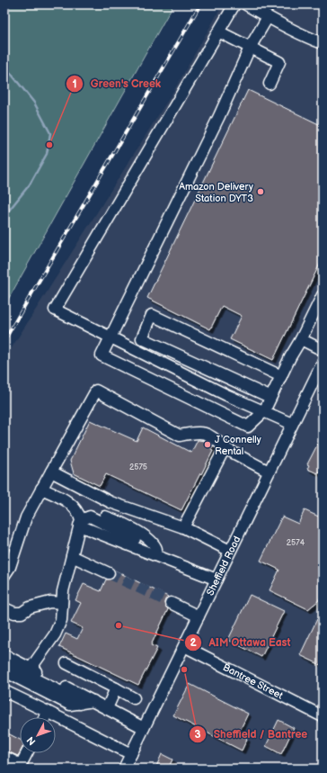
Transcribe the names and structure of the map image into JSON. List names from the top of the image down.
{
  "streets": {
    "street": ["Sheffield Road", "Bantree Street"]
  },
  "crossings": [
    ["Sheffield Road", "Bantree Street"]
  ],
  "places": [
    "Green's Creek",
    "Amazon Delivery Station DYT3",
    "J Connelly Rental",
    "AIM Ottawa East",
    "Sheffield / Bantree"
  ],
  "house_numbers": ["2575", "2574"],
  "north": "bottom left"
}
